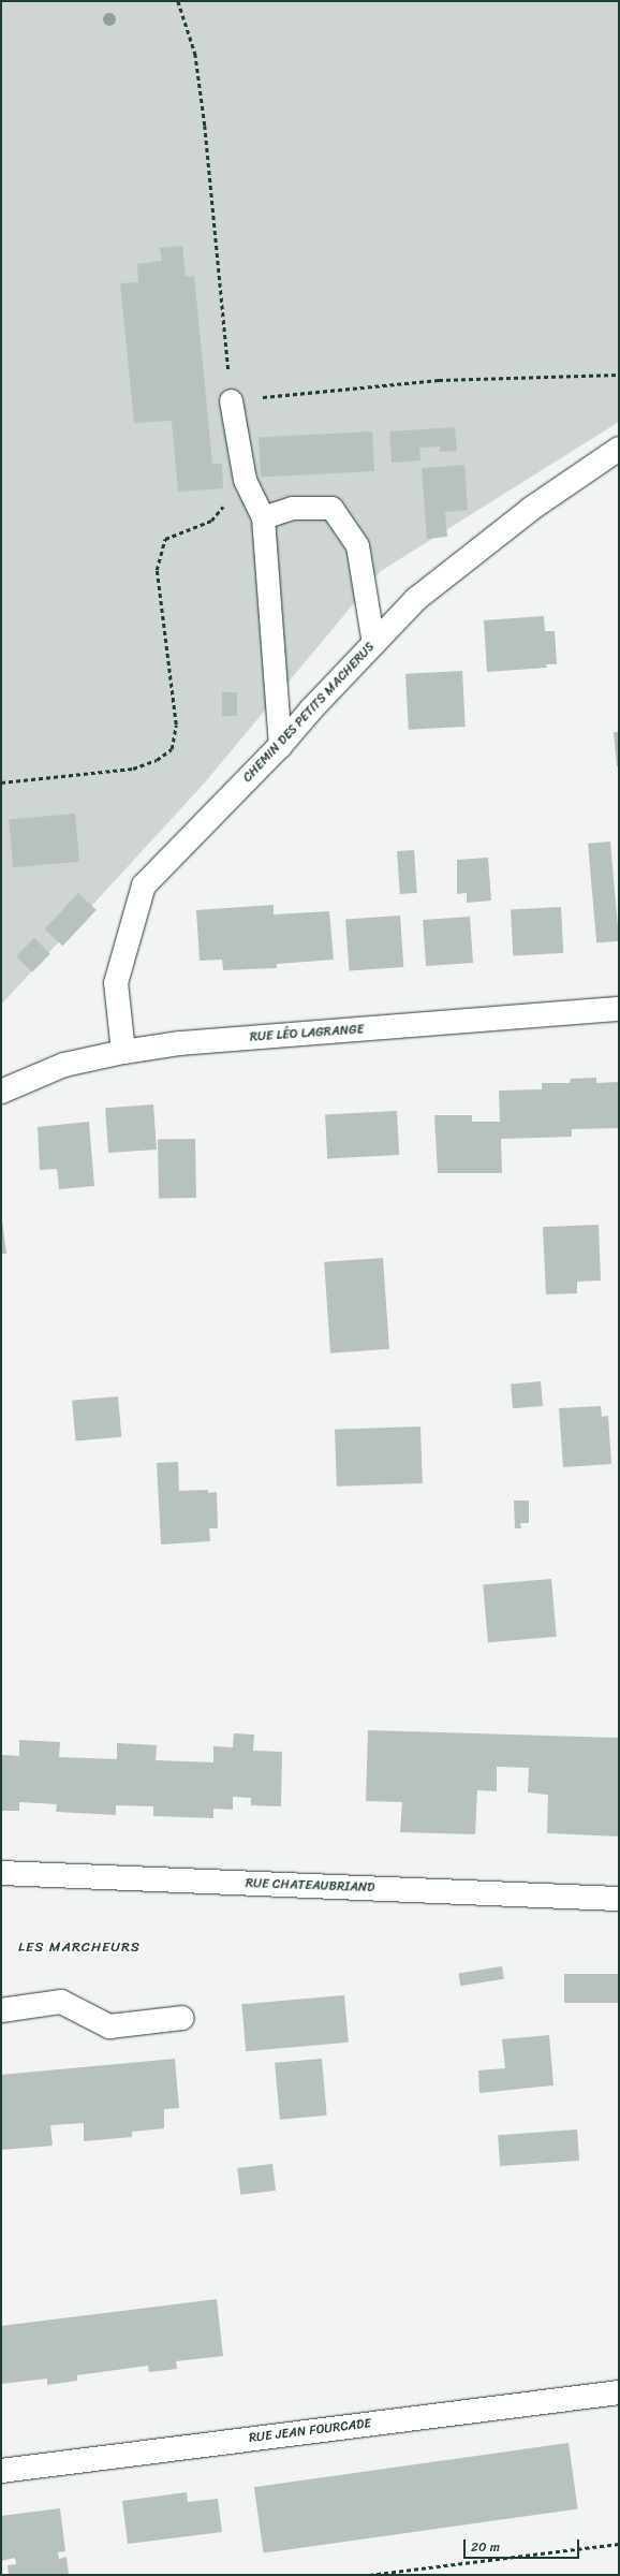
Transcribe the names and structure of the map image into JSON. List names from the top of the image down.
{
  "streets": {
    "street": [
      "CHEMIN DES PETITS MACHERUS",
      "RUE LÉO LAGRANGE",
      "RUE CHATEAUBRIAND",
      "RUE JEAN FOURCADE"
    ]
  },
  "crossings": [
    ["CHEMIN DES PETITS MACHERUS", "RUE LÉO LAGRANGE"]
  ],
  "districts": ["LES MARCHEURS"],
  "scale_bar": "20 m"
}
